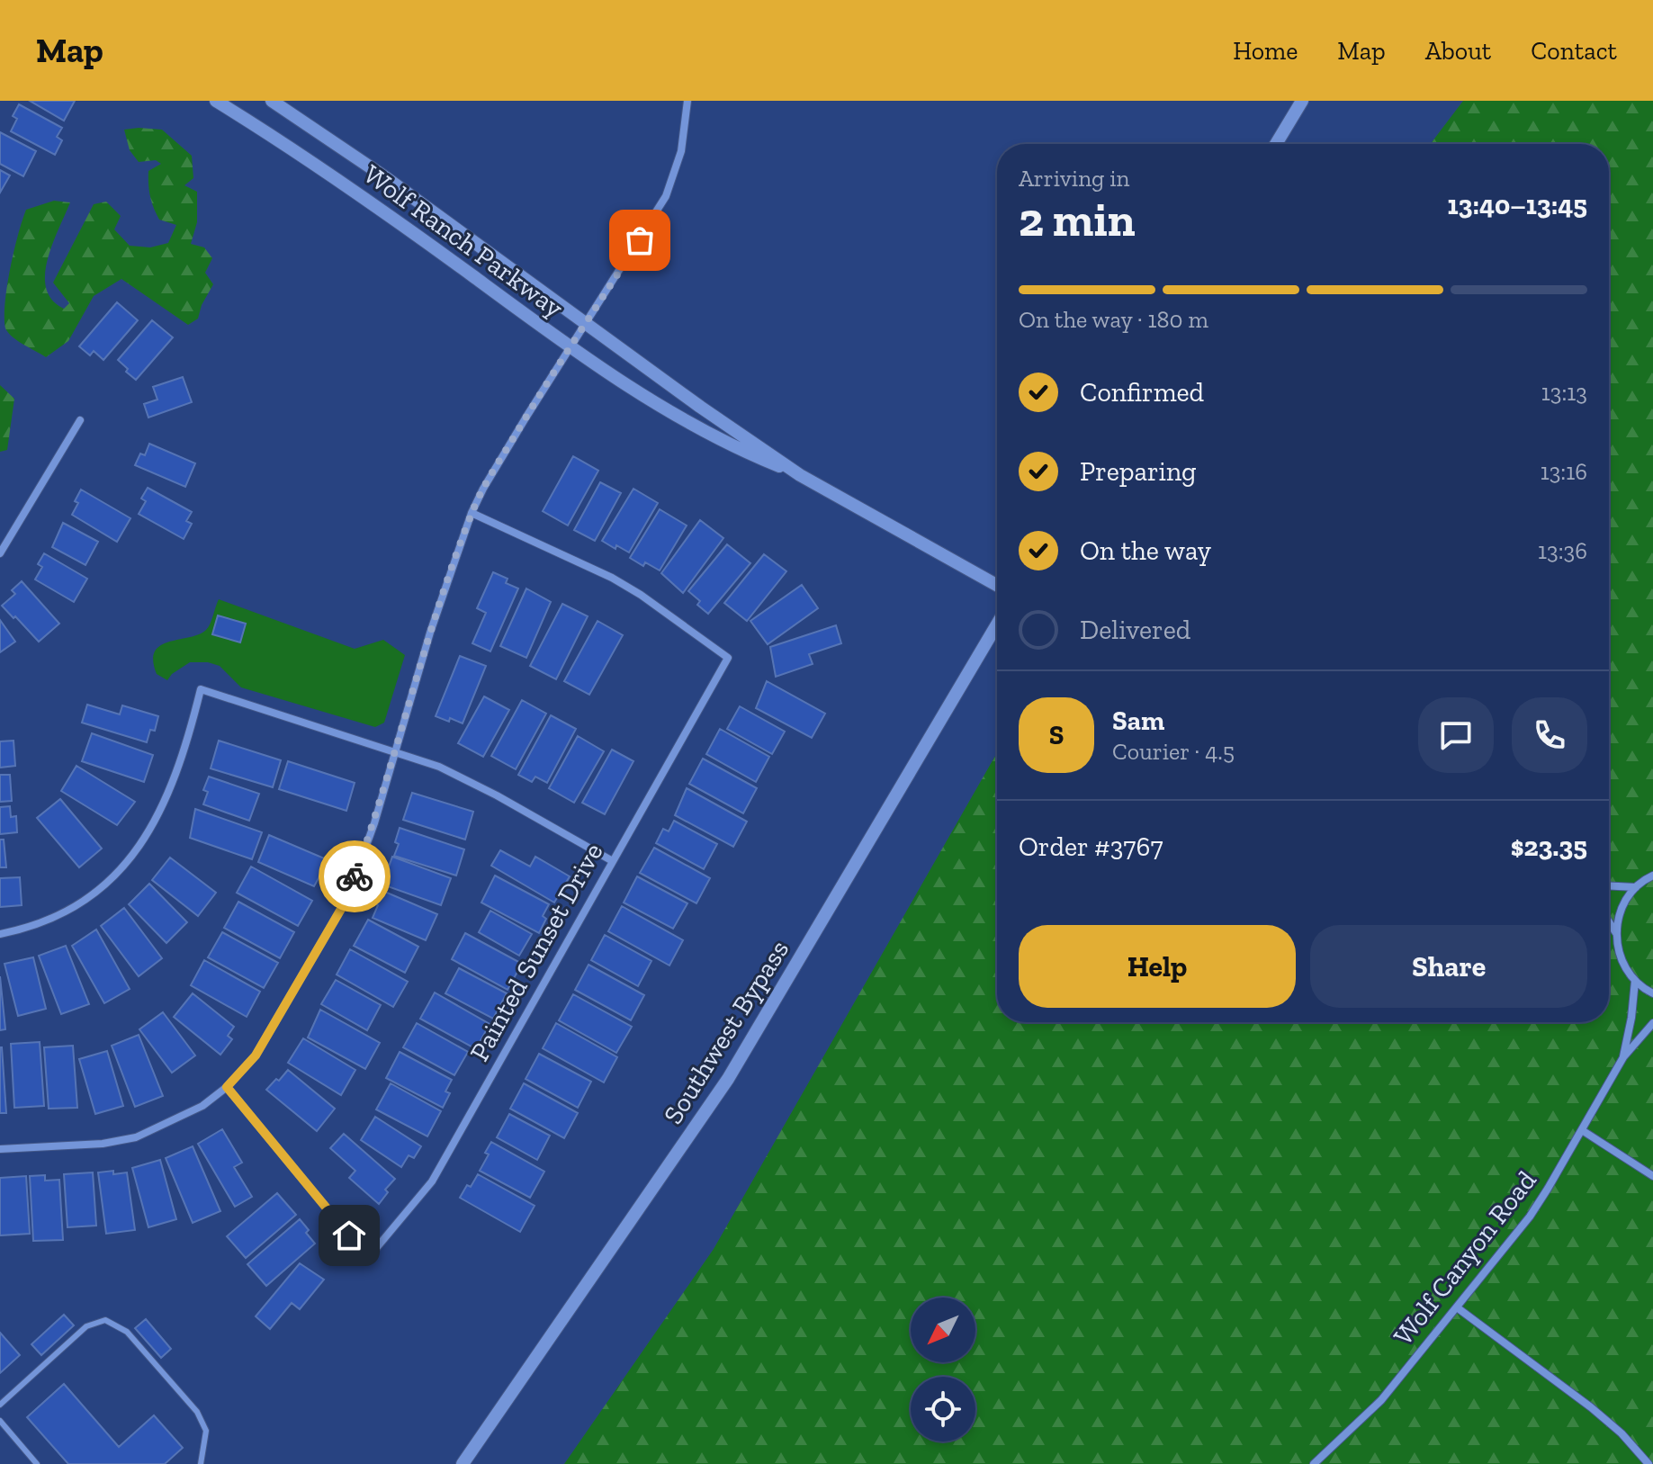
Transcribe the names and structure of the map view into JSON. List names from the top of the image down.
{
  "streets": {
    "street": [
      "Wolf Ranch Parkway",
      "Painted Sunset Drive",
      "Southwest Bypass",
      "Wolf Canyon Road"
    ]
  },
  "north": "bottom left",
  "page": {
    "header": "Map",
    "nav": [
      "Home",
      "Map",
      "About",
      "Contact"
    ],
    "heading": ["2 min", "Arriving in", "13:40–13:45"],
    "panel": [
      "Sam",
      "Courier · 4.5",
      "Order #3767",
      "$23.35"
    ],
    "bar": "On the way · 180 m",
    "list": [
      ["Confirmed", "13:13"],
      ["Preparing", "13:16"],
      ["On the way", "13:36"],
      "Delivered"
    ],
    "round": "S",
    "buttons": ["Help", "Share"]
  }
}
